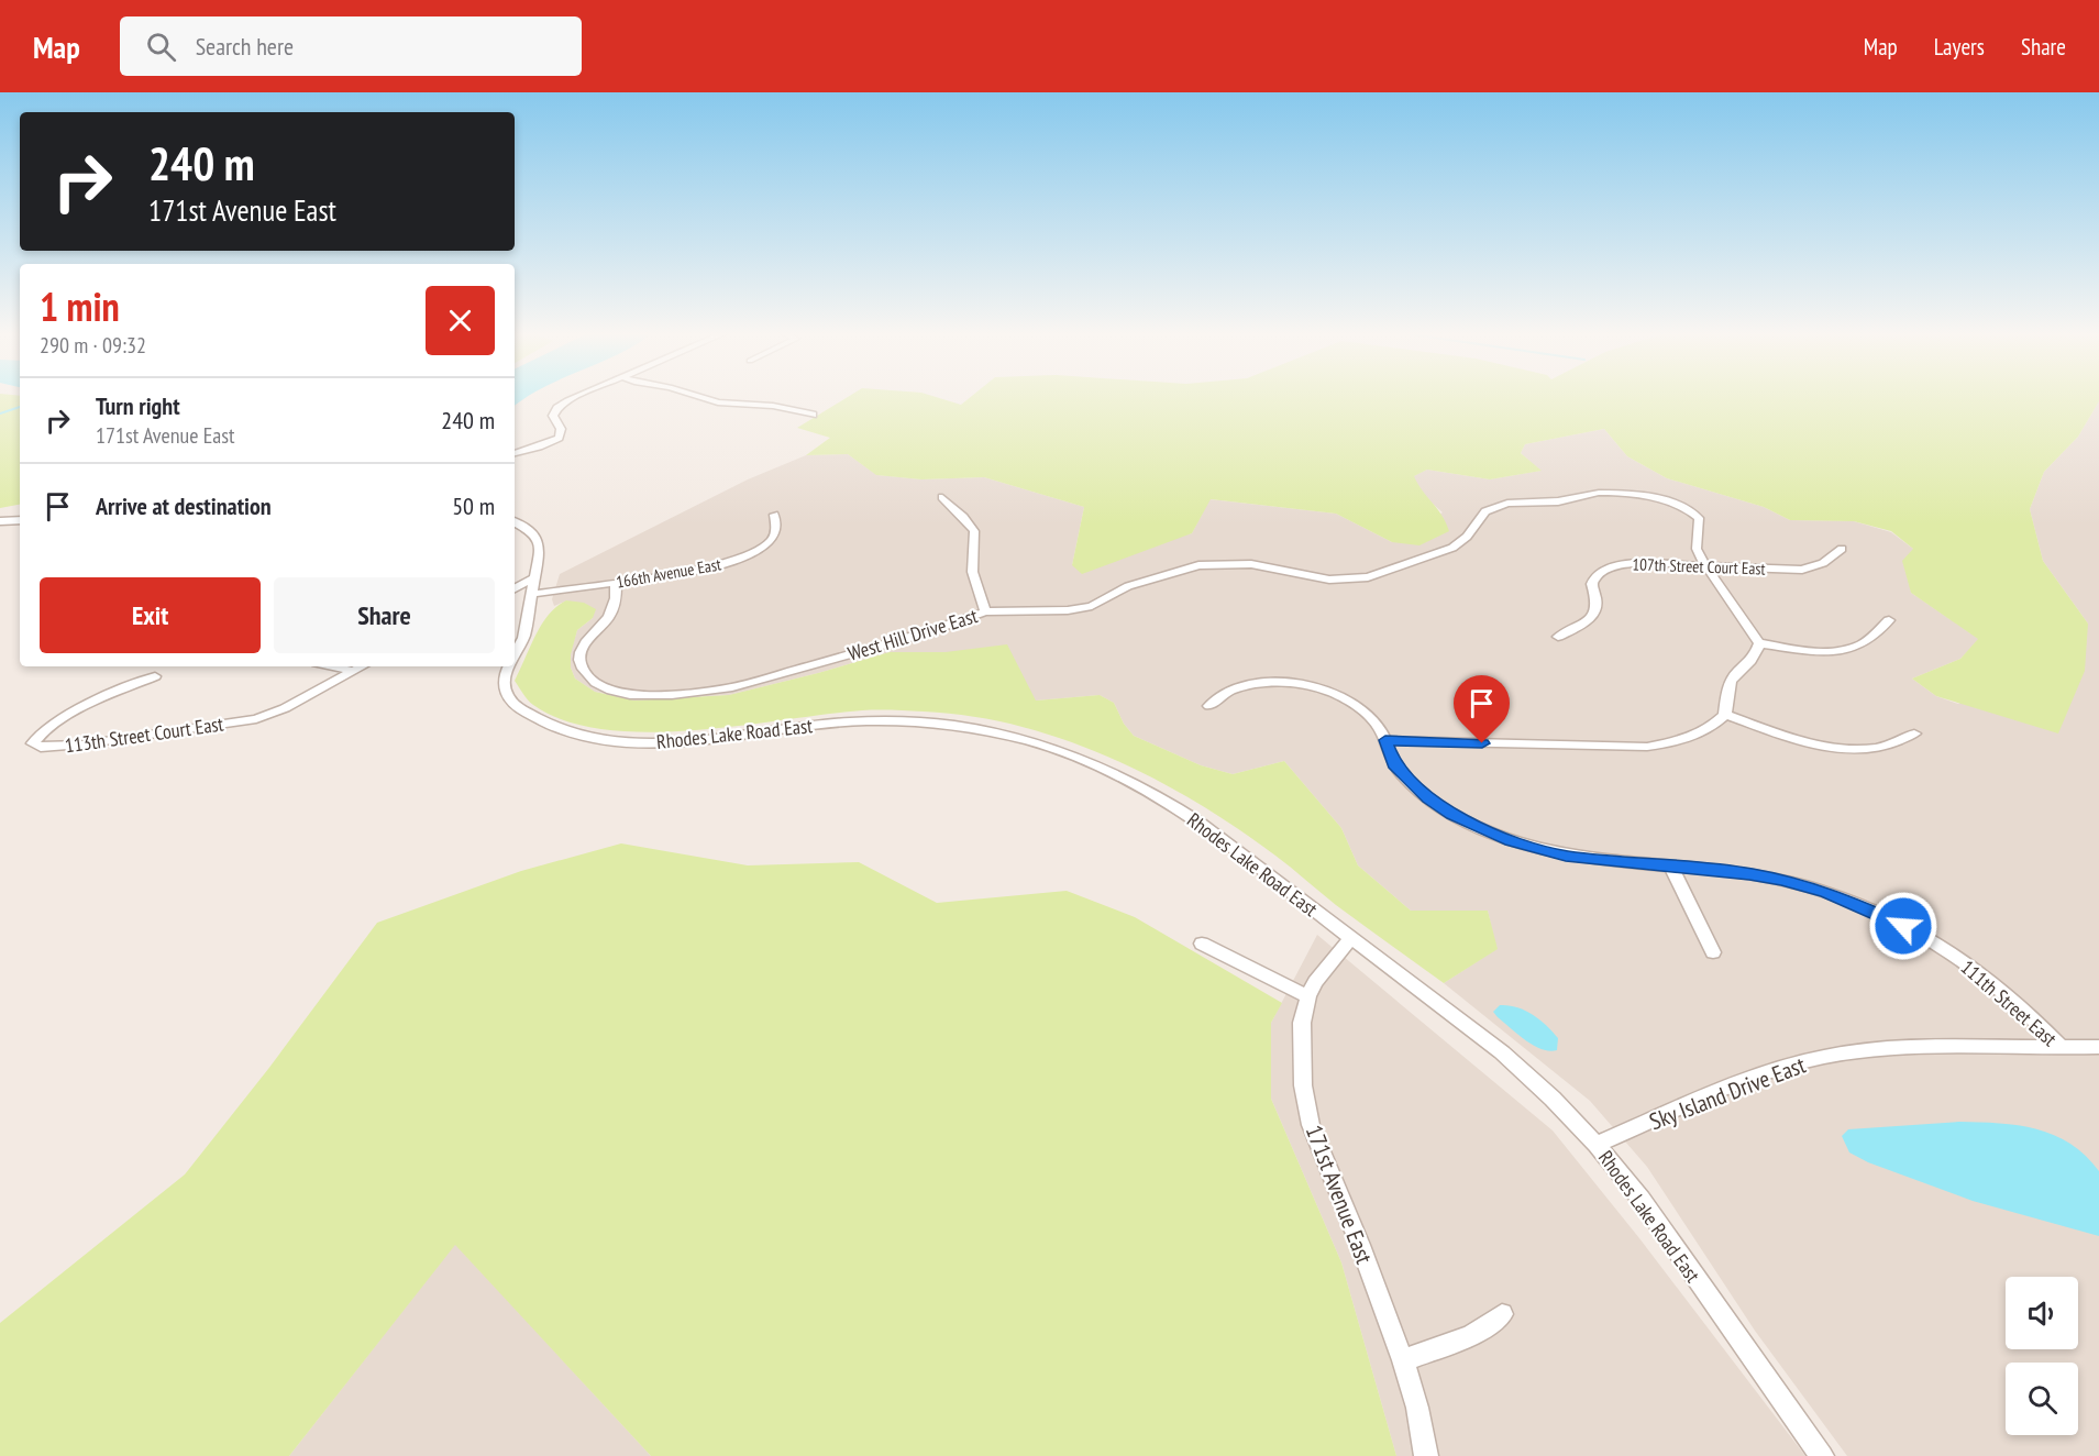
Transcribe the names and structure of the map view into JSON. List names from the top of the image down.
{
  "streets": {
    "street": [
      "107th Street Court East",
      "166th Avenue East",
      "West Hill Drive East",
      "Rhodes Lake Road East",
      "113th Street Court East",
      "111th Street East",
      "Sky Island Drive East",
      "171st Avenue East"
    ]
  },
  "crossings": [
    ["107th Street Court East", "West Hill Drive East"],
    ["166th Avenue East", "West Hill Drive East"],
    ["166th Avenue East", "Rhodes Lake Road East"],
    ["Rhodes Lake Road East", "Sky Island Drive East"],
    ["Rhodes Lake Road East", "171st Avenue East"],
    ["111th Street East", "Sky Island Drive East"]
  ],
  "page": {
    "header": "Map",
    "search": "Search here",
    "nav": ["Map", "Layers", "Share"],
    "turn": ["240 m", "171st Avenue East"],
    "heading": ["1 min", "290 m · 09:32"],
    "list": [
      {
        "name": "Turn right",
        "note": "171st Avenue East",
        "value": "240 m"
      },
      {
        "name": "Arrive at destination",
        "value": "50 m"
      }
    ],
    "buttons": ["Exit", "Share"]
  }
}
